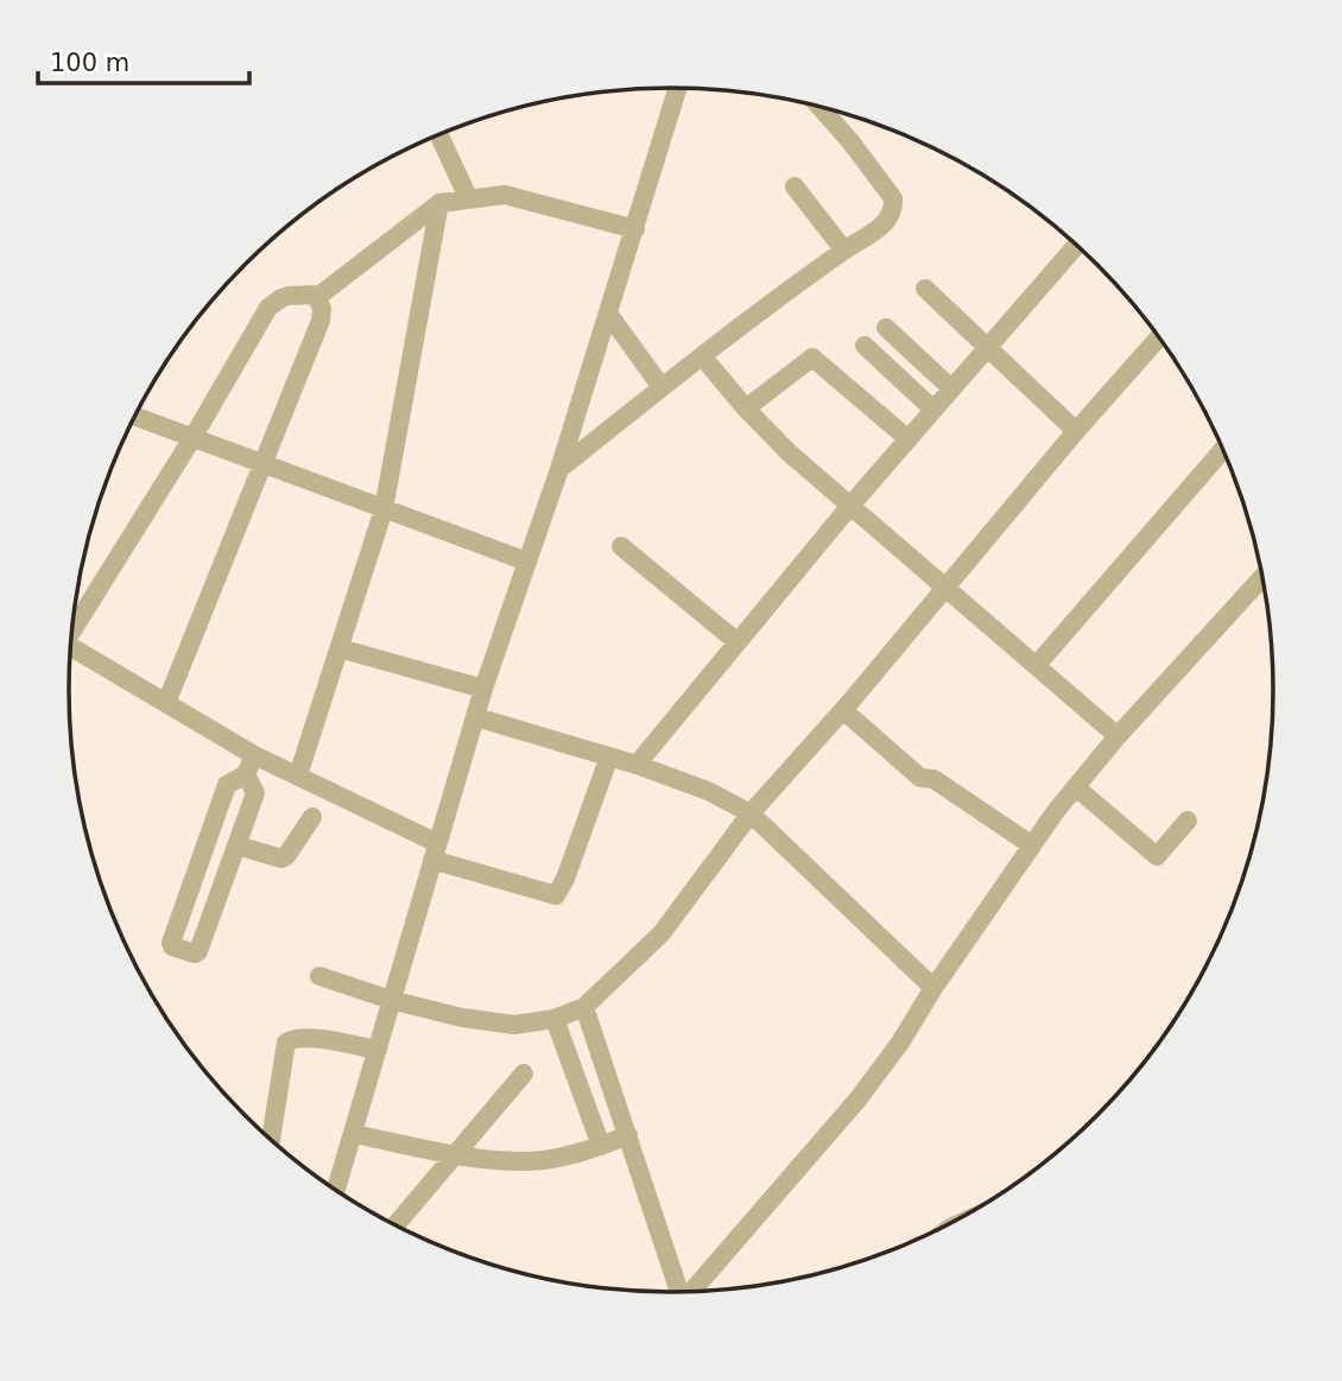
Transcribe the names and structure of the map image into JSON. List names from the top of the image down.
{
  "scale_bar": "100 m"
}
